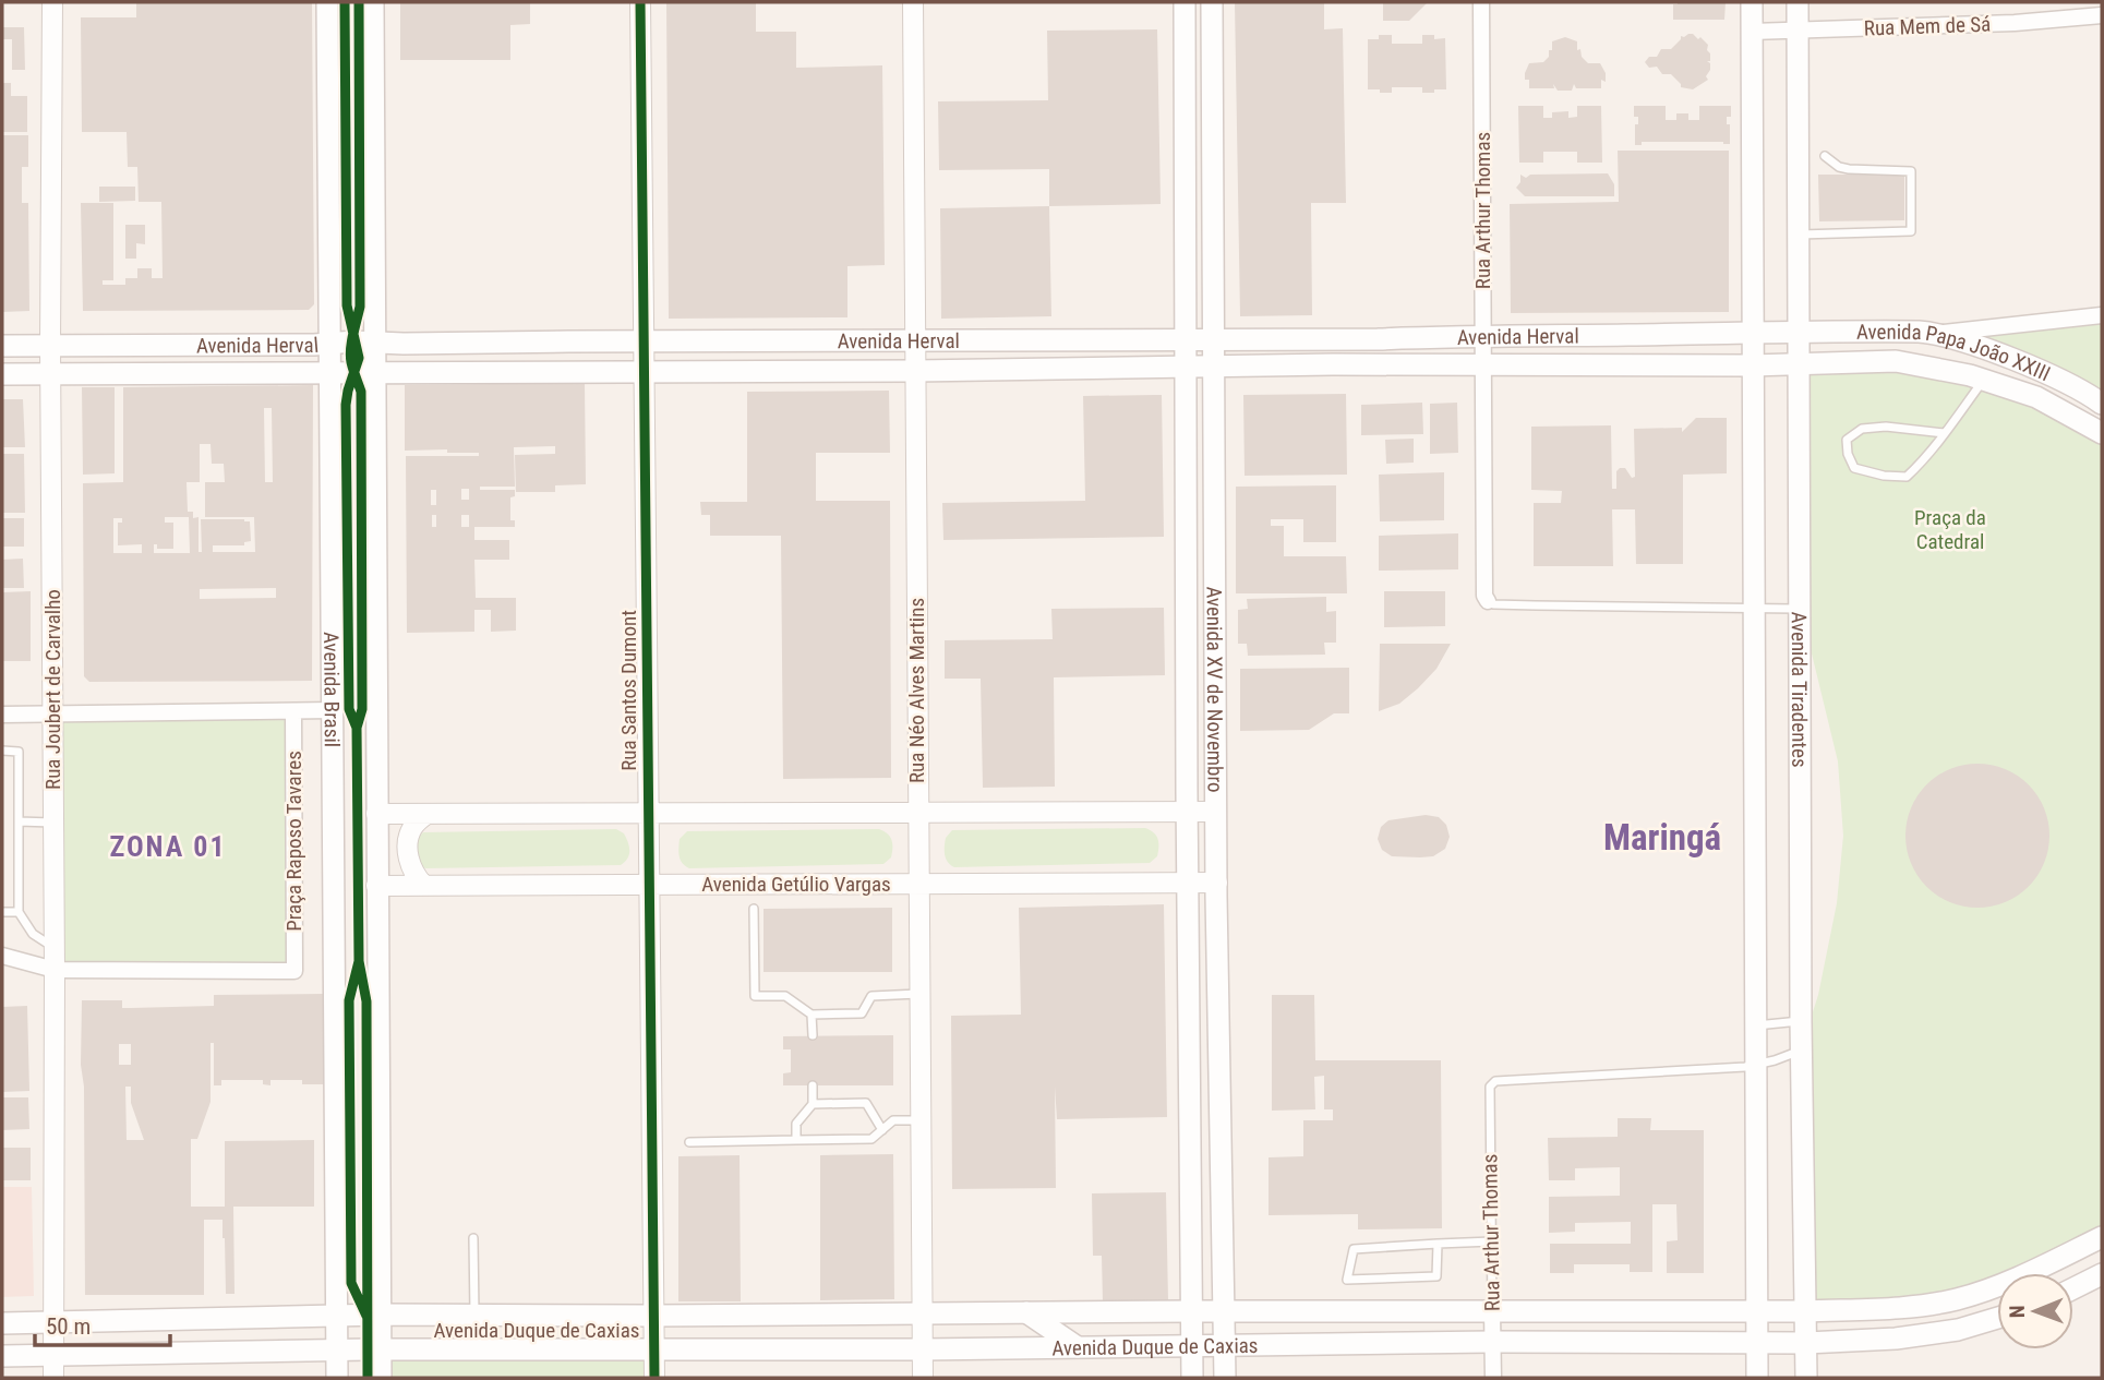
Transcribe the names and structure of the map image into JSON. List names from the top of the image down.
{
  "streets": {
    "main road": [
      "Avenida Herval",
      "Avenida Papa João XXIII",
      "Avenida Brasil",
      "Avenida Tiradentes",
      "Avenida XV de Novembro",
      "Avenida Duque de Caxias"
    ],
    "street": [
      "Rua Mem de Sá",
      "Rua Arthur Thomas",
      "Rua Joubert de Carvalho",
      "Rua Santos Dumont",
      "Rua Néo Alves Martins",
      "Praça Raposo Tavares",
      "Avenida Getúlio Vargas"
    ]
  },
  "crossings": [
    ["Rua Mem de Sá", "Avenida Tiradentes"],
    ["Rua Arthur Thomas", "Avenida Herval"],
    ["Rua Arthur Thomas", "Avenida Duque de Caxias"],
    ["Avenida Herval", "Avenida Papa João XXIII"],
    ["Avenida Herval", "Rua Joubert de Carvalho"],
    ["Avenida Herval", "Avenida Brasil"],
    ["Avenida Herval", "Avenida Tiradentes"],
    ["Avenida Herval", "Rua Santos Dumont"],
    ["Avenida Herval", "Rua Néo Alves Martins"],
    ["Avenida Herval", "Avenida XV de Novembro"],
    ["Avenida Papa João XXIII", "Avenida Tiradentes"],
    ["Rua Joubert de Carvalho", "Praça Raposo Tavares"],
    ["Rua Joubert de Carvalho", "Avenida Duque de Caxias"],
    ["Avenida Brasil", "Avenida Getúlio Vargas"],
    ["Avenida Brasil", "Avenida Duque de Caxias"],
    ["Avenida Tiradentes", "Avenida Duque de Caxias"],
    ["Rua Santos Dumont", "Avenida Getúlio Vargas"],
    ["Rua Santos Dumont", "Avenida Duque de Caxias"],
    ["Rua Néo Alves Martins", "Avenida Getúlio Vargas"],
    ["Rua Néo Alves Martins", "Avenida Duque de Caxias"],
    ["Avenida XV de Novembro", "Avenida Getúlio Vargas"],
    ["Avenida XV de Novembro", "Avenida Duque de Caxias"]
  ],
  "districts": ["Maringá", "ZONA 01"],
  "parks": ["Praça da Catedral"],
  "scale_bar": "50 m",
  "north": "left"
}
